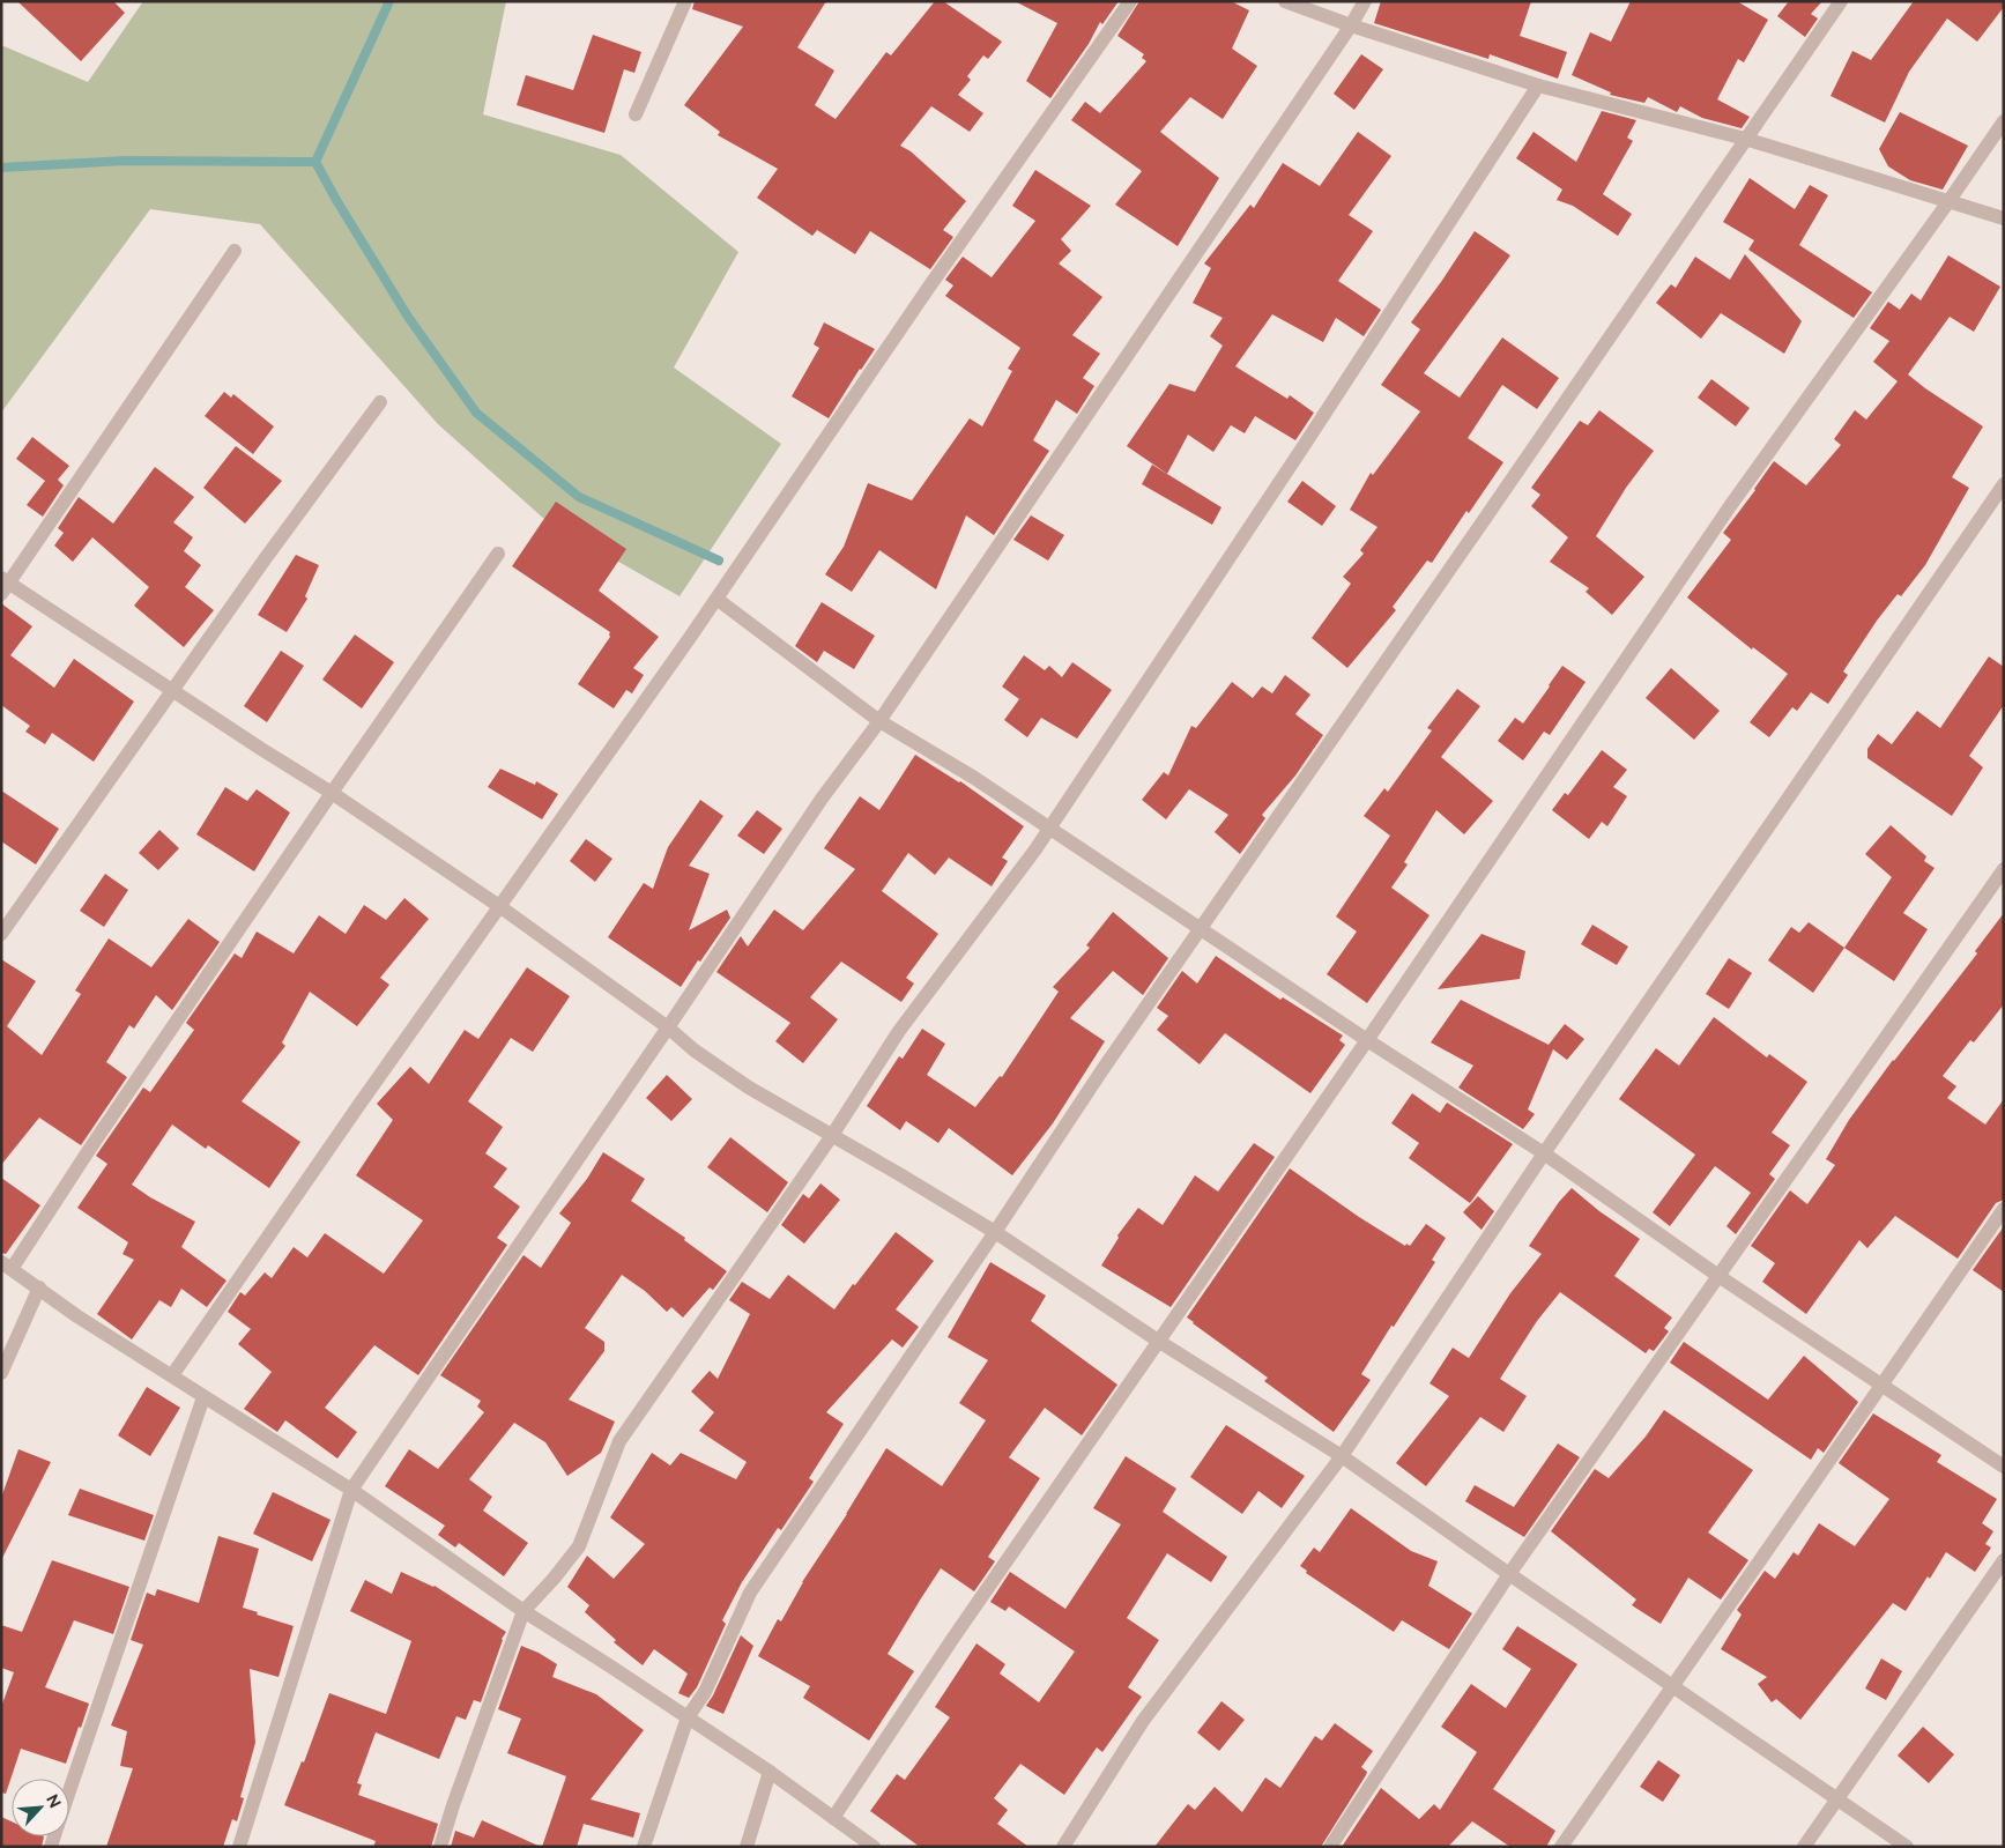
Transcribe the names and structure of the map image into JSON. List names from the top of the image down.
{
  "north": "top right"
}
